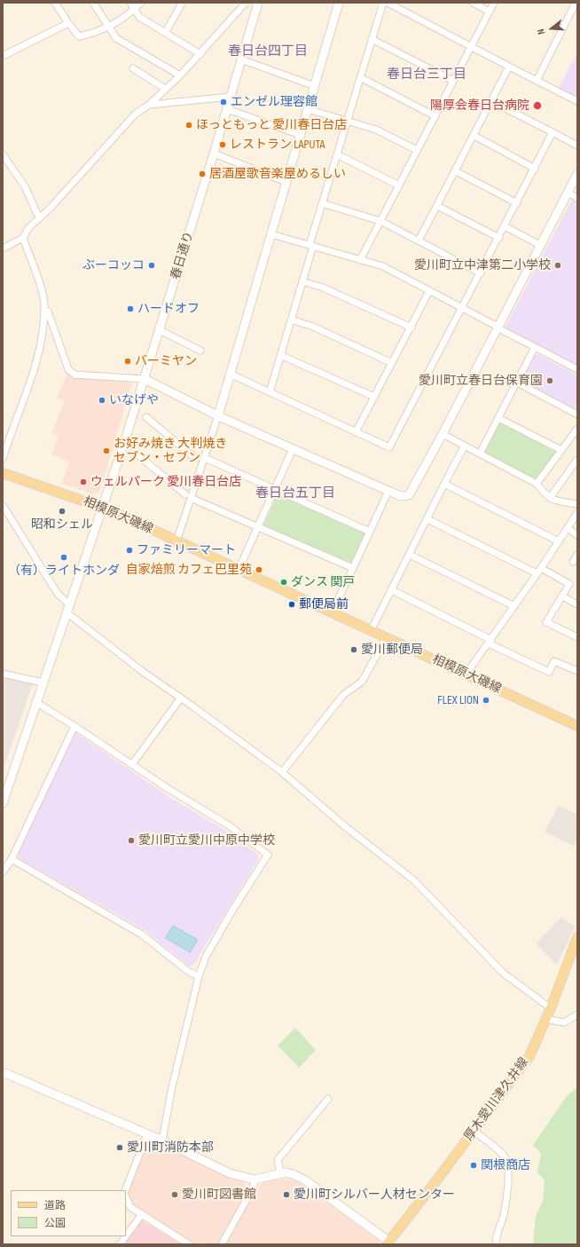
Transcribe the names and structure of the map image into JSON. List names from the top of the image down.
{
  "streets": {
    "main road": ["相模原大磯線", "厚木愛川津久井線"],
    "street": ["春日通り"]
  },
  "crossings": [
    ["春日通り", "相模原大磯線"]
  ],
  "districts": ["春日台四丁目", "春日台三丁目", "春日台五丁目"],
  "places": [
    "エンゼル理容館",
    "陽厚会春日台病院",
    "ほっともっと 愛川春日台店",
    "レストラン LAPUTA",
    "居酒屋歌音楽屋めるしい",
    "ぶーコッコ",
    "愛川町立中津第二小学校",
    "ハードオフ",
    "バーミヤン",
    "愛川町立春日台保育園",
    "いなげや",
    "お好み焼き 大判焼き セブン・セブン",
    "ウェルパーク 愛川春日台店",
    "昭和シェル",
    "ファミリーマート",
    "（有）ライトホンダ",
    "自家焙煎 カフェ巴里苑",
    "ダンス 関戸",
    "郵便局前",
    "愛川郵便局",
    "FLEX LION",
    "愛川町立愛川中原中学校",
    "愛川町消防本部",
    "関根商店",
    "愛川町図書館",
    "愛川町シルバー人材センター"
  ],
  "legend": ["道路", "公園"],
  "north": "left"
}
